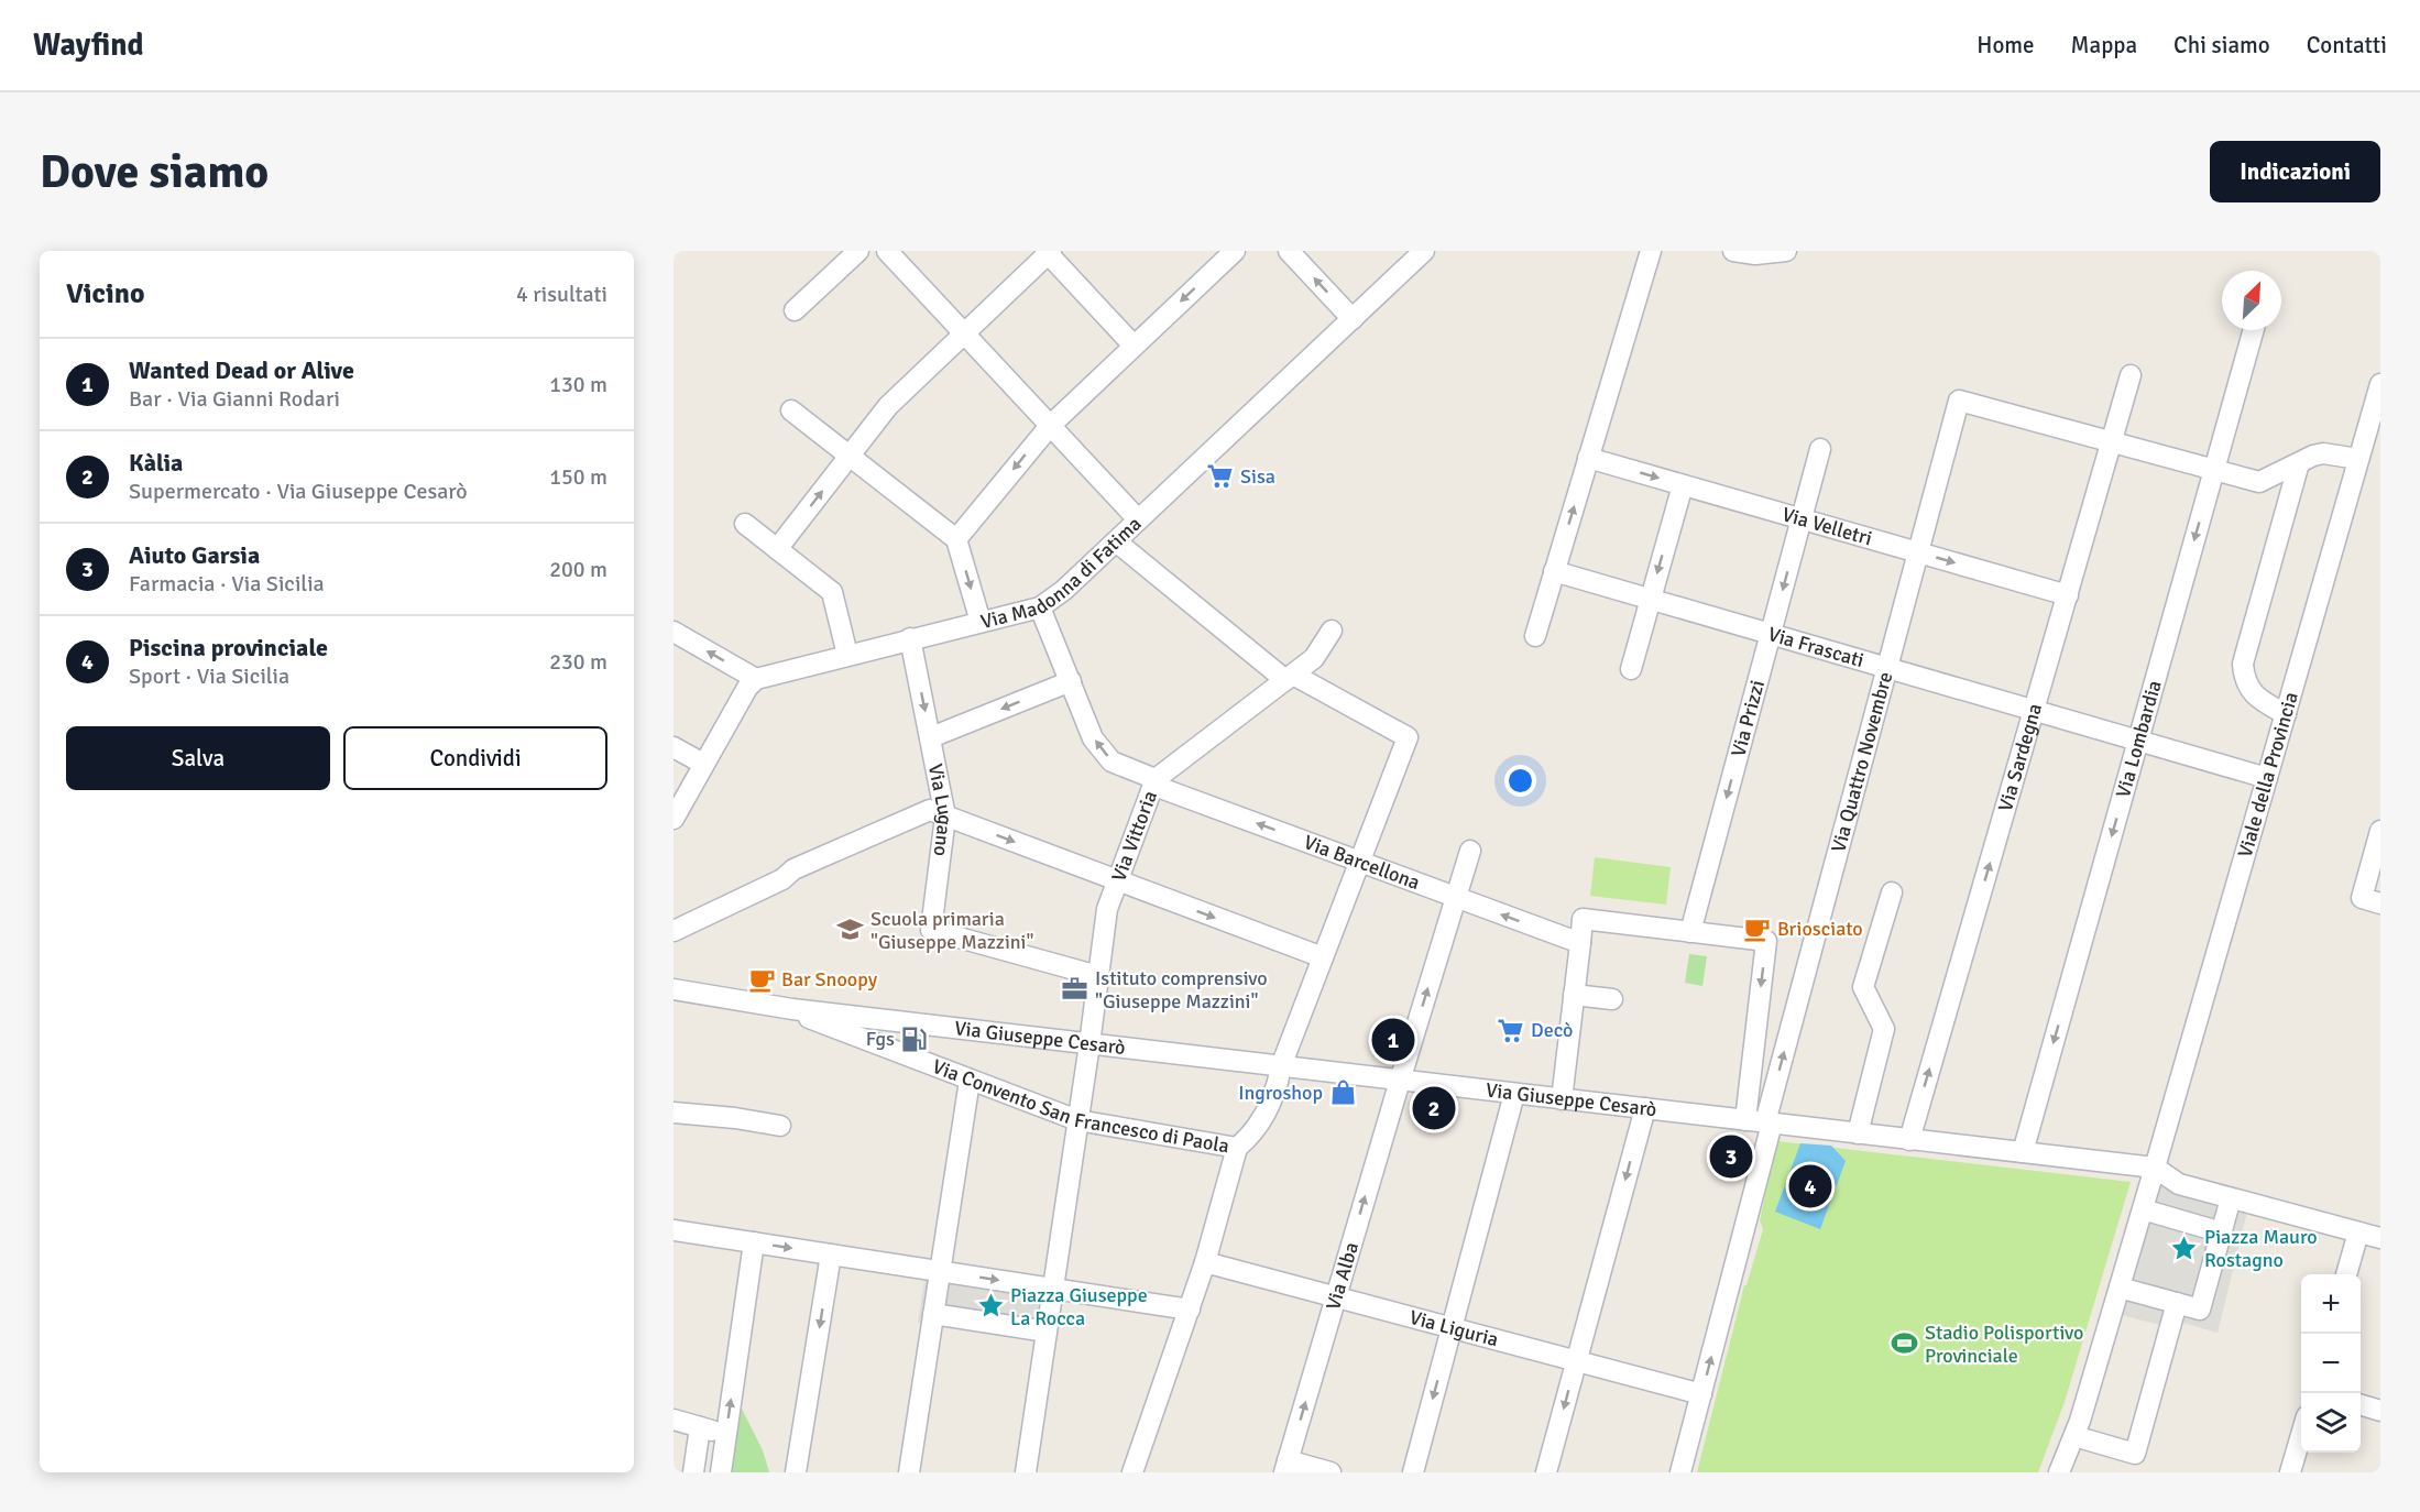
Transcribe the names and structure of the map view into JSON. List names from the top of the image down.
{
  "streets": {
    "street": [
      "Via Velletri",
      "Via Madonna di Fatima",
      "Via Frascati",
      "Via Prizzi",
      "Via Lombardia",
      "Via Sardegna",
      "Via Quattro Novembre",
      "Viale della Provincia",
      "Via Lugano",
      "Via Vittoria",
      "Via Barcellona",
      "Via Giuseppe Cesarò",
      "Via Convento San Francesco di Paola",
      "Via Alba",
      "Via Liguria"
    ]
  },
  "crossings": [
    ["Via Velletri", "Via Prizzi"],
    ["Via Velletri", "Via Sardegna"],
    ["Via Velletri", "Via Quattro Novembre"],
    ["Via Madonna di Fatima", "Via Lugano"],
    ["Via Madonna di Fatima", "Via Barcellona"],
    ["Via Frascati", "Via Prizzi"],
    ["Via Frascati", "Via Lombardia"],
    ["Via Frascati", "Via Sardegna"],
    ["Via Frascati", "Via Quattro Novembre"],
    ["Via Frascati", "Viale della Provincia"],
    ["Via Lombardia", "Via Giuseppe Cesarò"],
    ["Via Sardegna", "Via Quattro Novembre"],
    ["Via Sardegna", "Via Giuseppe Cesarò"],
    ["Via Quattro Novembre", "Via Giuseppe Cesarò"],
    ["Viale della Provincia", "Via Giuseppe Cesarò"],
    ["Via Lugano", "Via Vittoria"],
    ["Via Vittoria", "Via Barcellona"],
    ["Via Vittoria", "Via Giuseppe Cesarò"],
    ["Via Vittoria", "Via Convento San Francesco di Paola"],
    ["Via Barcellona", "Via Alba"],
    ["Via Giuseppe Cesarò", "Via Convento San Francesco di Paola"],
    ["Via Giuseppe Cesarò", "Via Alba"],
    ["Via Convento San Francesco di Paola", "Via Liguria"],
    ["Via Alba", "Via Liguria"]
  ],
  "one_way": ["Via Velletri", "Via Lombardia"],
  "places": {
    "supermarket": ["Sisa", "Decò"],
    "cafe": ["Briosciato", "Bar Snoopy"],
    "school or university": ["Scuola primaria \"Giuseppe Mazzini\""],
    "office": ["Istituto comprensivo \"Giuseppe Mazzini\""],
    "fuel station": ["Fgs"],
    "shop": ["Ingroshop"],
    "place": ["Piazza Mauro Rostagno", "Piazza Giuseppe La Rocca"],
    "sports": ["Stadio Polisportivo Provinciale"]
  },
  "north": "top right",
  "page": {
    "header": "Wayfind",
    "nav": [
      "Home",
      "Mappa",
      "Chi siamo",
      "Contatti"
    ],
    "buttons": [
      "Indicazioni",
      ["Salva", "Condividi"]
    ],
    "title": "Dove siamo",
    "heading": ["Vicino", "4 risultati"],
    "list": [
      {
        "mark": "1",
        "name": "Wanted Dead or Alive",
        "note": "Bar · Via Gianni Rodari",
        "value": "130 m"
      },
      {
        "mark": "2",
        "name": "Kàlia",
        "note": "Supermercato · Via Giuseppe Cesarò",
        "value": "150 m"
      },
      {
        "mark": "3",
        "name": "Aiuto Garsia",
        "note": "Farmacia · Via Sicilia",
        "value": "200 m"
      },
      {
        "mark": "4",
        "name": "Piscina provinciale",
        "note": "Sport · Via Sicilia",
        "value": "230 m"
      }
    ],
    "pins": [
      "1",
      "2",
      "3",
      "4"
    ],
    "map_buttons": ["+", "−"]
  }
}
